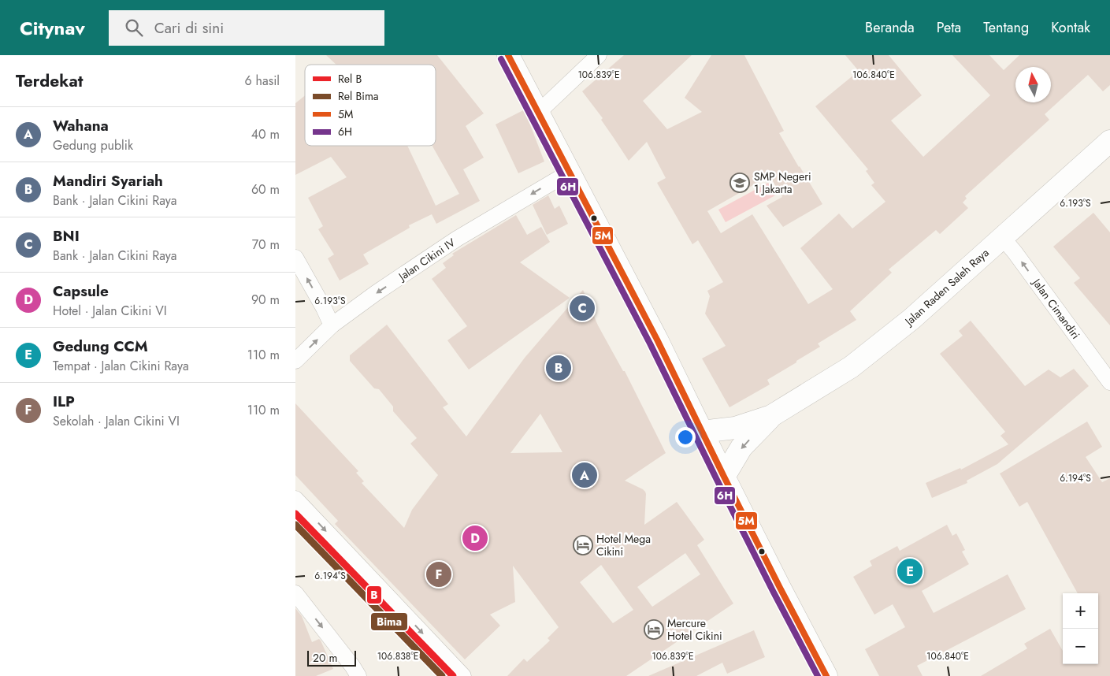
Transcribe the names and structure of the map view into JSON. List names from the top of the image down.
{
  "streets": {
    "main road": ["Jalan Raden Saleh Raya"],
    "street": ["Jalan Cikini IV", "Jalan Cimandiri"]
  },
  "crossings": [
    ["Jalan Raden Saleh Raya", "Jalan Cimandiri"]
  ],
  "one_way": ["Jalan Cimandiri"],
  "places": {
    "school or university": ["SMP Negeri 1 Jakarta"],
    "hotel": ["Hotel Mega Cikini", "Mercure Hotel Cikini"]
  },
  "lines": [
    "transit line 5M",
    "transit line 6H",
    "rail line B",
    "rail line Bima"
  ],
  "legend": [
    "Rel B",
    "Rel Bima",
    "5M",
    "6H"
  ],
  "scale_bar": "20 m",
  "north": "top",
  "page": {
    "header": "Citynav",
    "search": "Cari di sini",
    "nav": [
      "Beranda",
      "Peta",
      "Tentang",
      "Kontak"
    ],
    "heading": ["Terdekat", "6 hasil"],
    "list": [
      {
        "mark": "A",
        "name": "Wahana",
        "note": "Gedung publik",
        "value": "40 m"
      },
      {
        "mark": "B",
        "name": "Mandiri Syariah",
        "note": "Bank · Jalan Cikini Raya",
        "value": "60 m"
      },
      {
        "mark": "C",
        "name": "BNI",
        "note": "Bank · Jalan Cikini Raya",
        "value": "70 m"
      },
      {
        "mark": "D",
        "name": "Capsule",
        "note": "Hotel · Jalan Cikini VI",
        "value": "90 m"
      },
      {
        "mark": "E",
        "name": "Gedung CCM",
        "note": "Tempat · Jalan Cikini Raya",
        "value": "110 m"
      },
      {
        "mark": "F",
        "name": "ILP",
        "note": "Sekolah · Jalan Cikini VI",
        "value": "110 m"
      }
    ],
    "pins": [
      "C",
      "B",
      "A",
      "D",
      "E",
      "F"
    ],
    "map_buttons": ["+", "−"],
    "scale": "20 m"
  },
  "coordinates": [
    "106.839°E",
    "106.840°E",
    "6.193°S",
    "6.194°S",
    "106.838°E"
  ]
}
